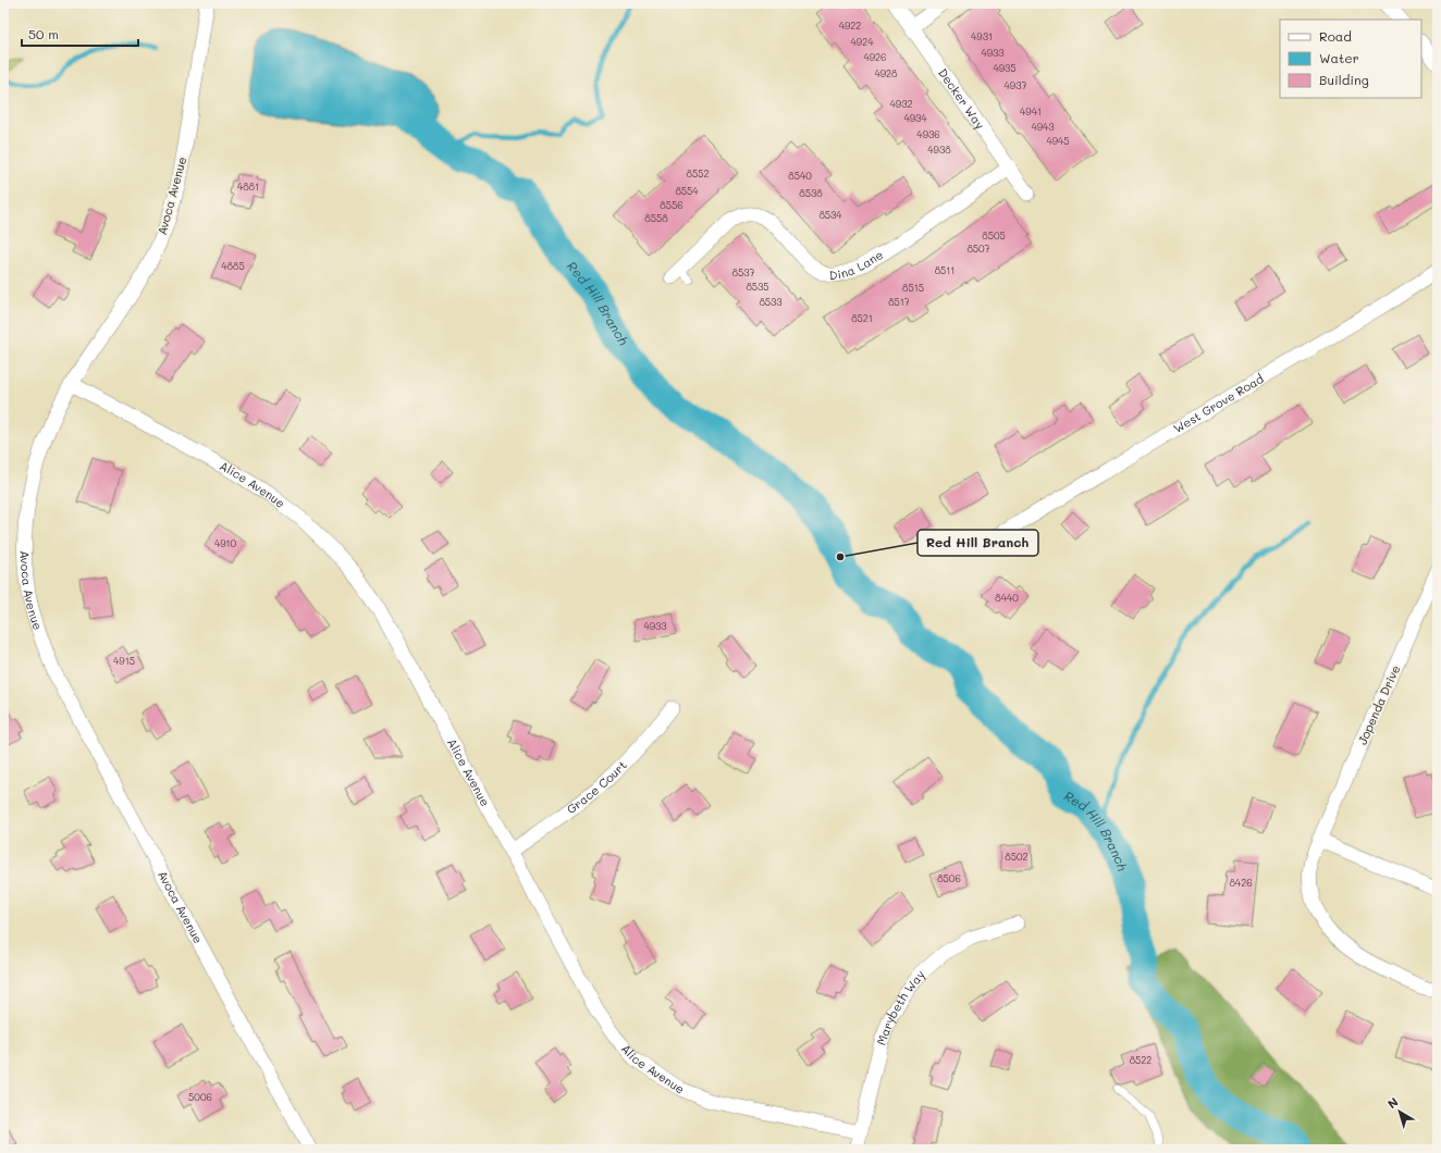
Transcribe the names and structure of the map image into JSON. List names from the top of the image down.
{
  "streets": {
    "street": [
      "Decker Way",
      "Avoca Avenue",
      "Dina Lane",
      "West Grove Road",
      "Alice Avenue",
      "Jopenda Drive",
      "Grace Court",
      "Marybeth Way"
    ]
  },
  "crossings": [
    ["Decker Way", "Dina Lane"],
    ["Avoca Avenue", "Alice Avenue"],
    ["Alice Avenue", "Grace Court"],
    ["Alice Avenue", "Marybeth Way"]
  ],
  "water": ["Red Hill Branch"],
  "places": ["Red Hill Branch"],
  "house_numbers": [
    "4922",
    "4931",
    "4924",
    "4933",
    "4926",
    "4935",
    "4928",
    "4937",
    "4932",
    "4941",
    "4934",
    "4943",
    "4936",
    "4945",
    "4938",
    "8552",
    "8540",
    "4881",
    "8554",
    "8538",
    "8556",
    "8534",
    "8558",
    "8505",
    "8507",
    "4885",
    "8511",
    "8537",
    "8535",
    "8515",
    "8533",
    "8517",
    "8521",
    "4910",
    "8440",
    "4933",
    "4915",
    "8502",
    "8506",
    "8426",
    "8522",
    "5006"
  ],
  "legend": ["Road", "Water", "Building"],
  "scale_bar": "50 m",
  "north": "top left"
}
